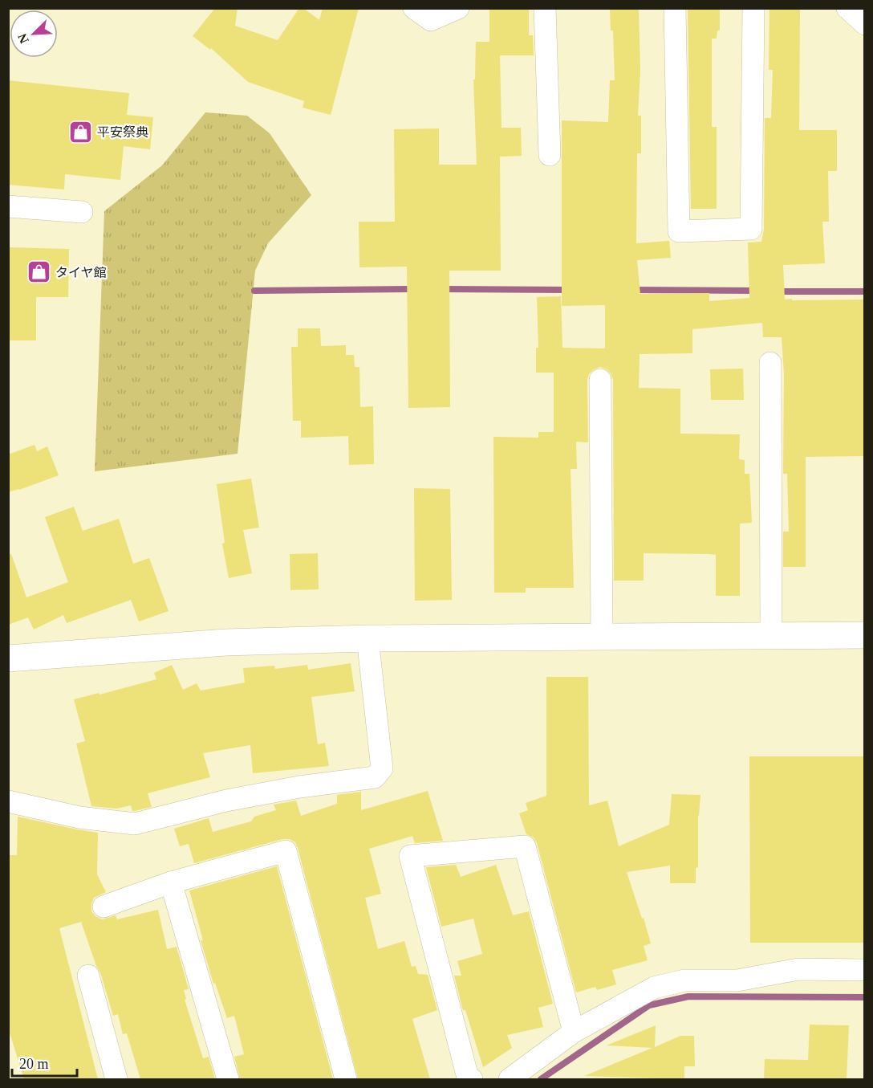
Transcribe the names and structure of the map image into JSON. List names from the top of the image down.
{
  "places": {
    "shop": ["平安祭典", "タイヤ館"]
  },
  "scale_bar": "20 m",
  "north": "bottom left"
}
